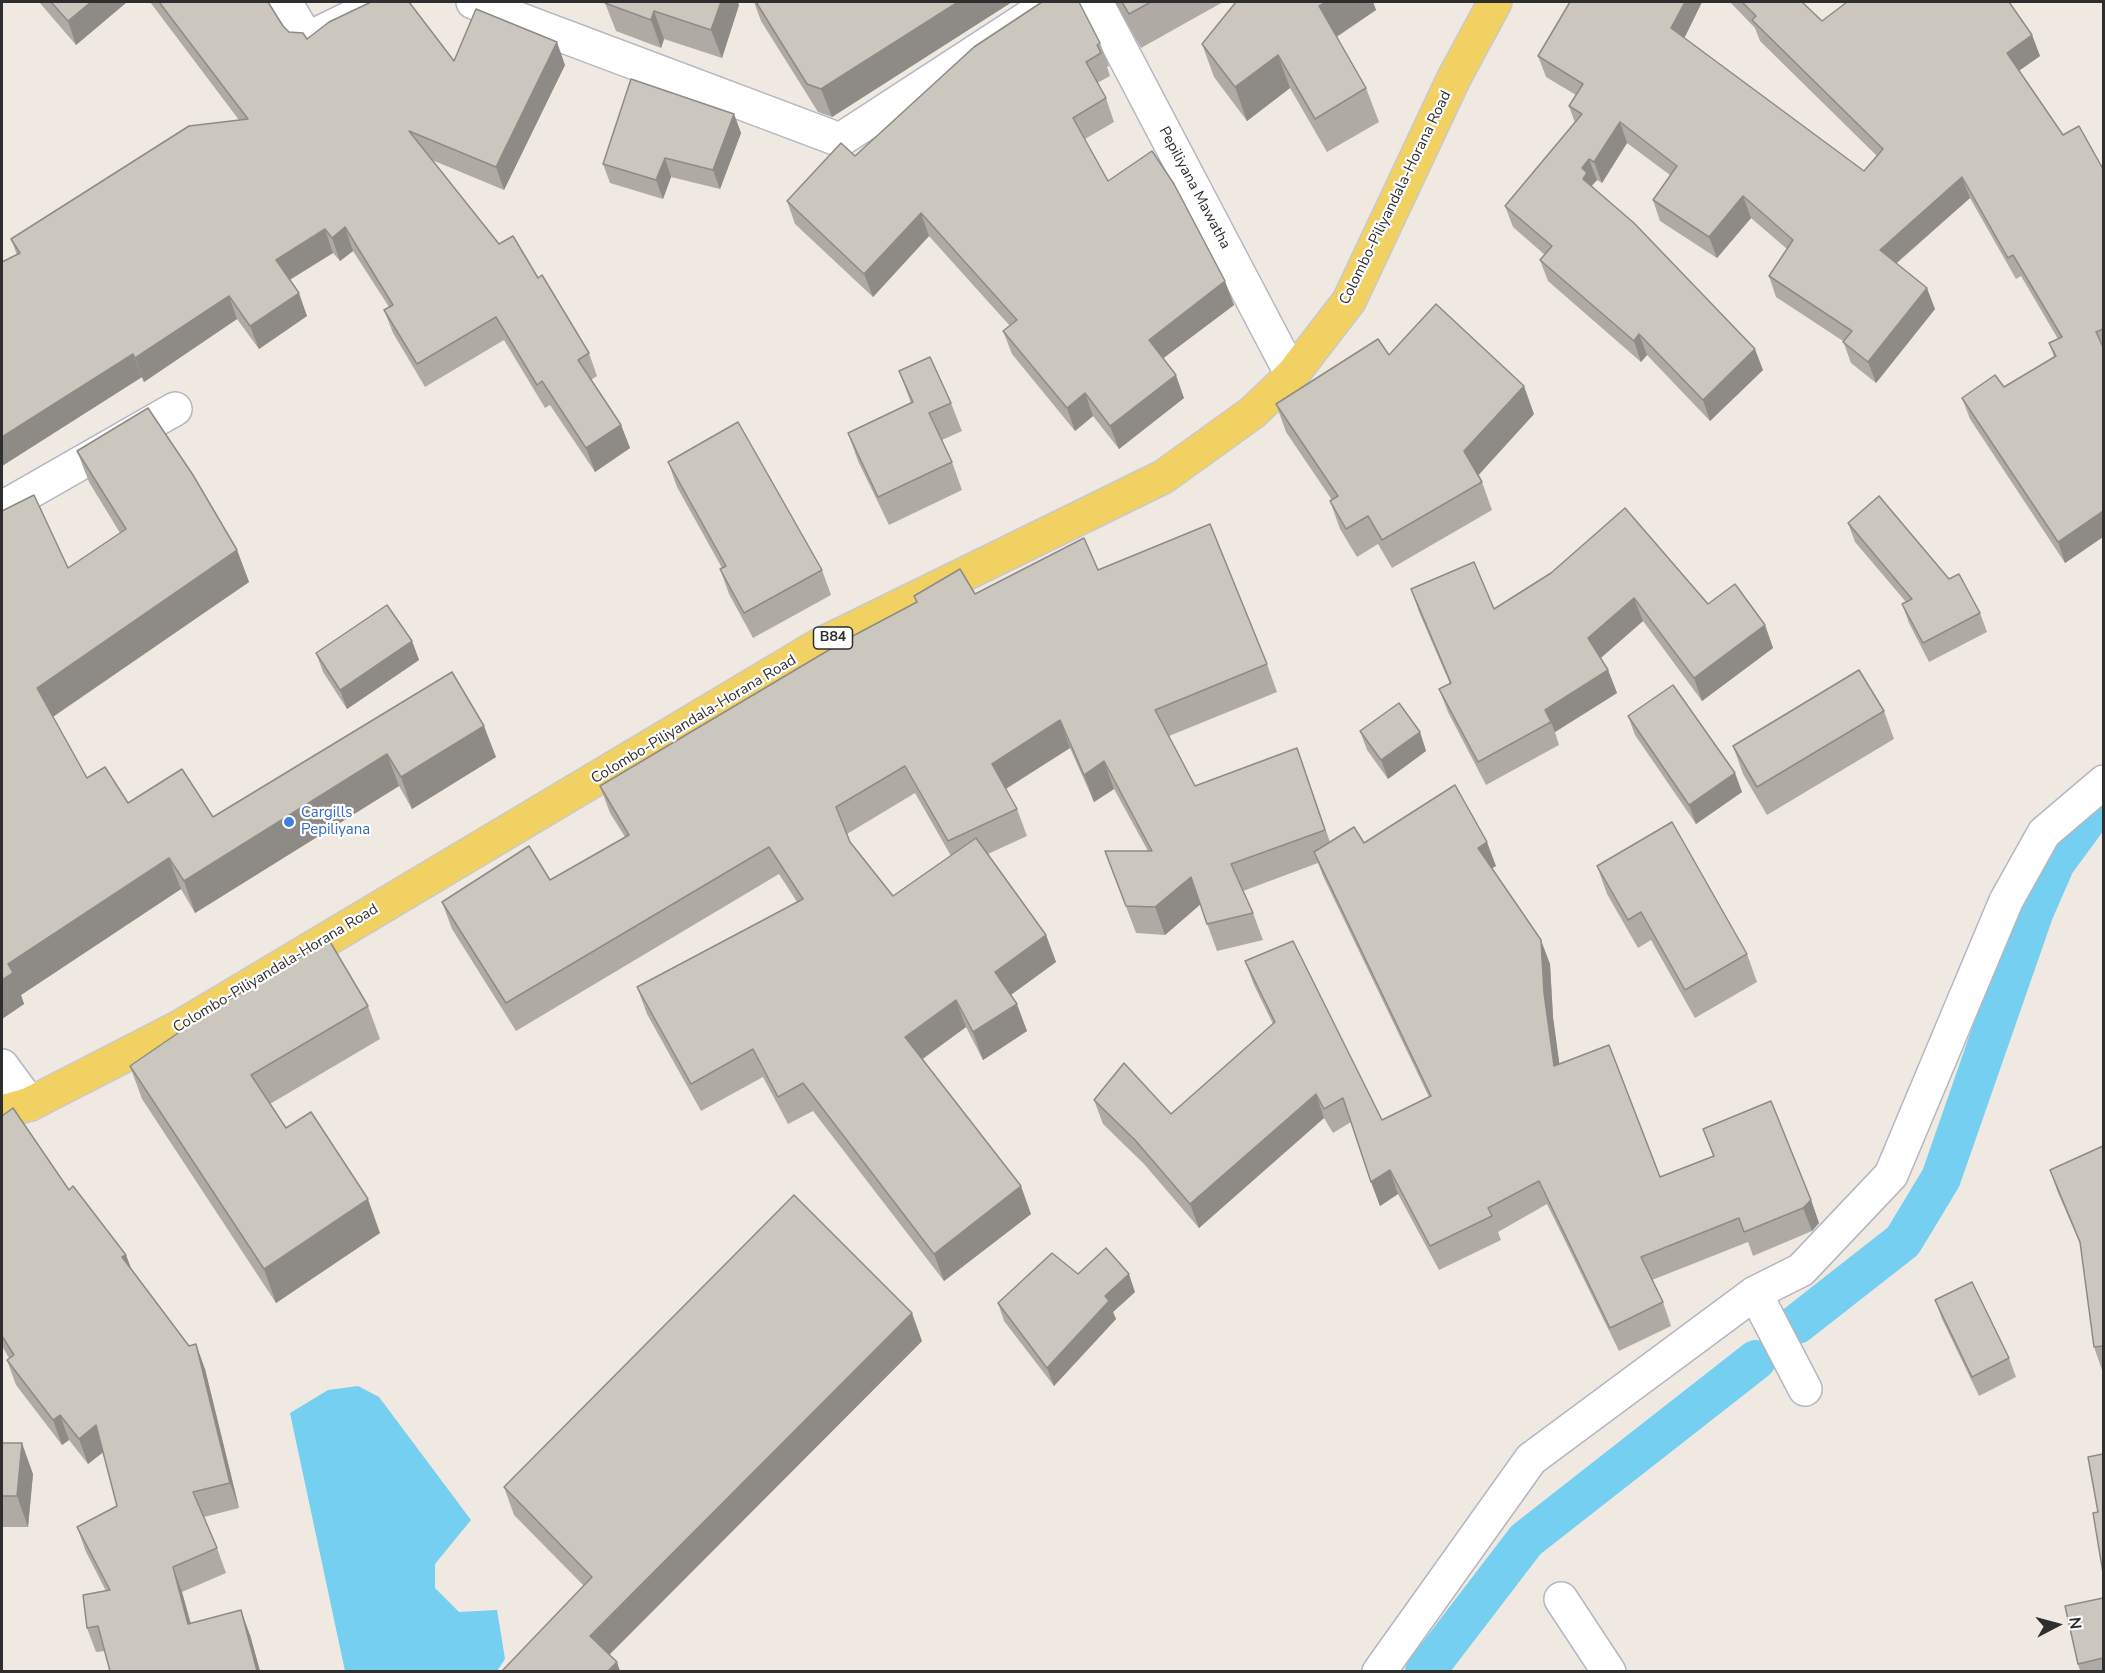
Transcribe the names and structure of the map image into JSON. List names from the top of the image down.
{
  "streets": {
    "main road": ["Colombo-Piliyandala-Horana Road", "B84"],
    "street": ["Pepiliyana Mawatha"]
  },
  "crossings": [
    ["Pepiliyana Mawatha", "Colombo-Piliyandala-Horana Road"]
  ],
  "places": ["Cargills Pepiliyana"],
  "north": "right"
}
